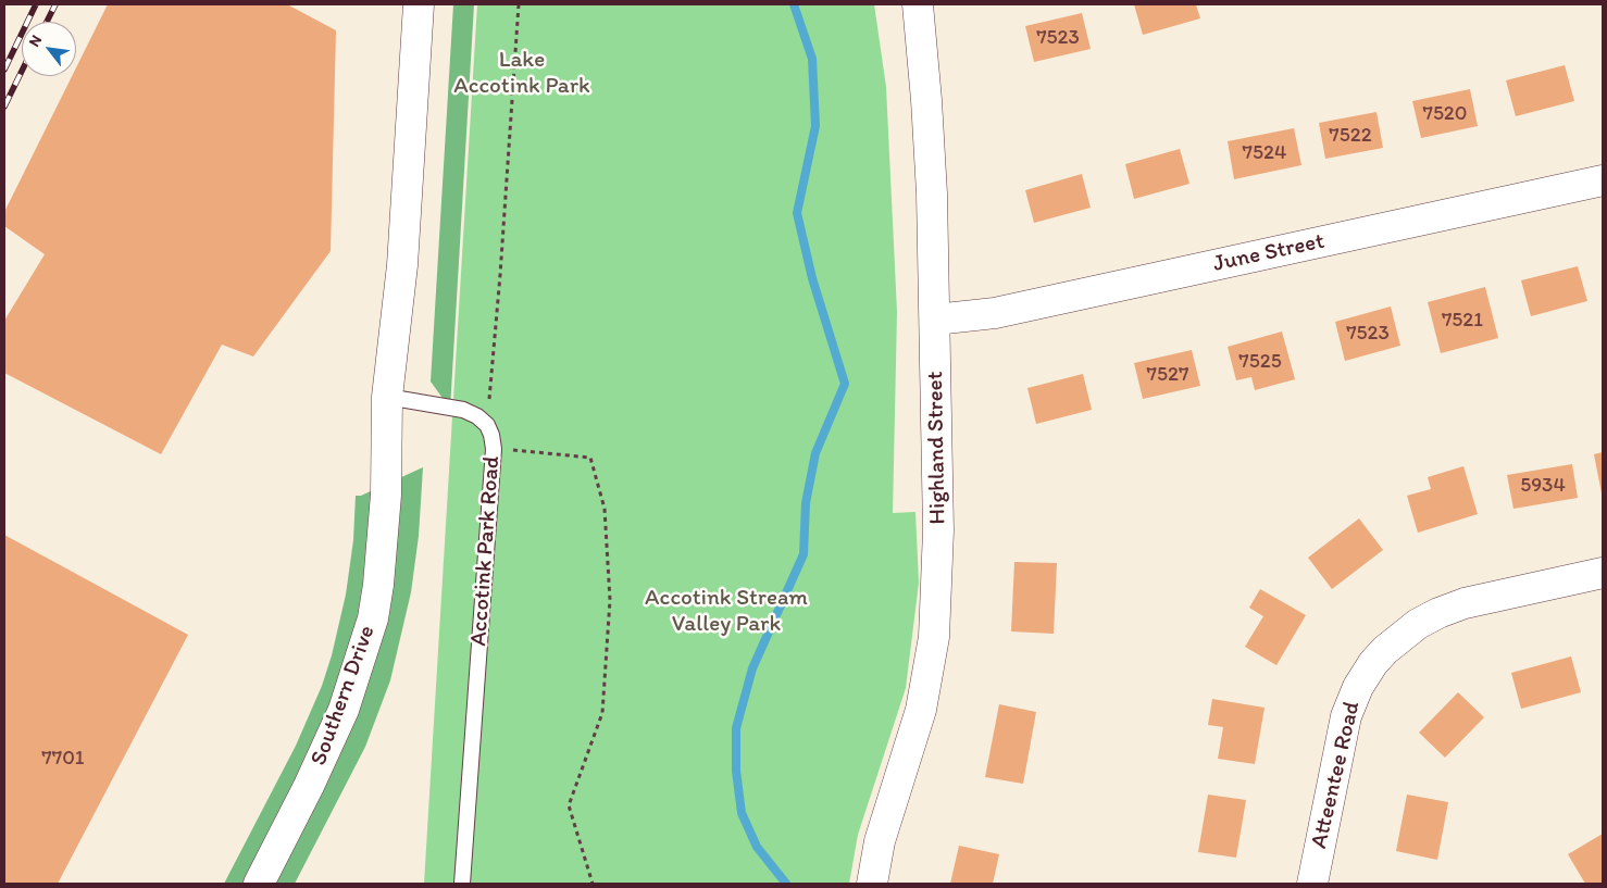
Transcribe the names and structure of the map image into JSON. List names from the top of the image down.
{
  "streets": {
    "street": [
      "June Street",
      "Highland Street",
      "Southern Drive",
      "Atteentee Road"
    ],
    "lane": ["Accotink Park Road"]
  },
  "crossings": [
    ["June Street", "Highland Street"],
    ["Accotink Park Road", "Southern Drive"]
  ],
  "parks": ["Lake Accotink Park", "Accotink Stream Valley Park"],
  "house_numbers": [
    "7523",
    "7520",
    "7522",
    "7524",
    "7521",
    "7523",
    "7525",
    "7527",
    "5934",
    "7701"
  ],
  "north": "top left"
}
